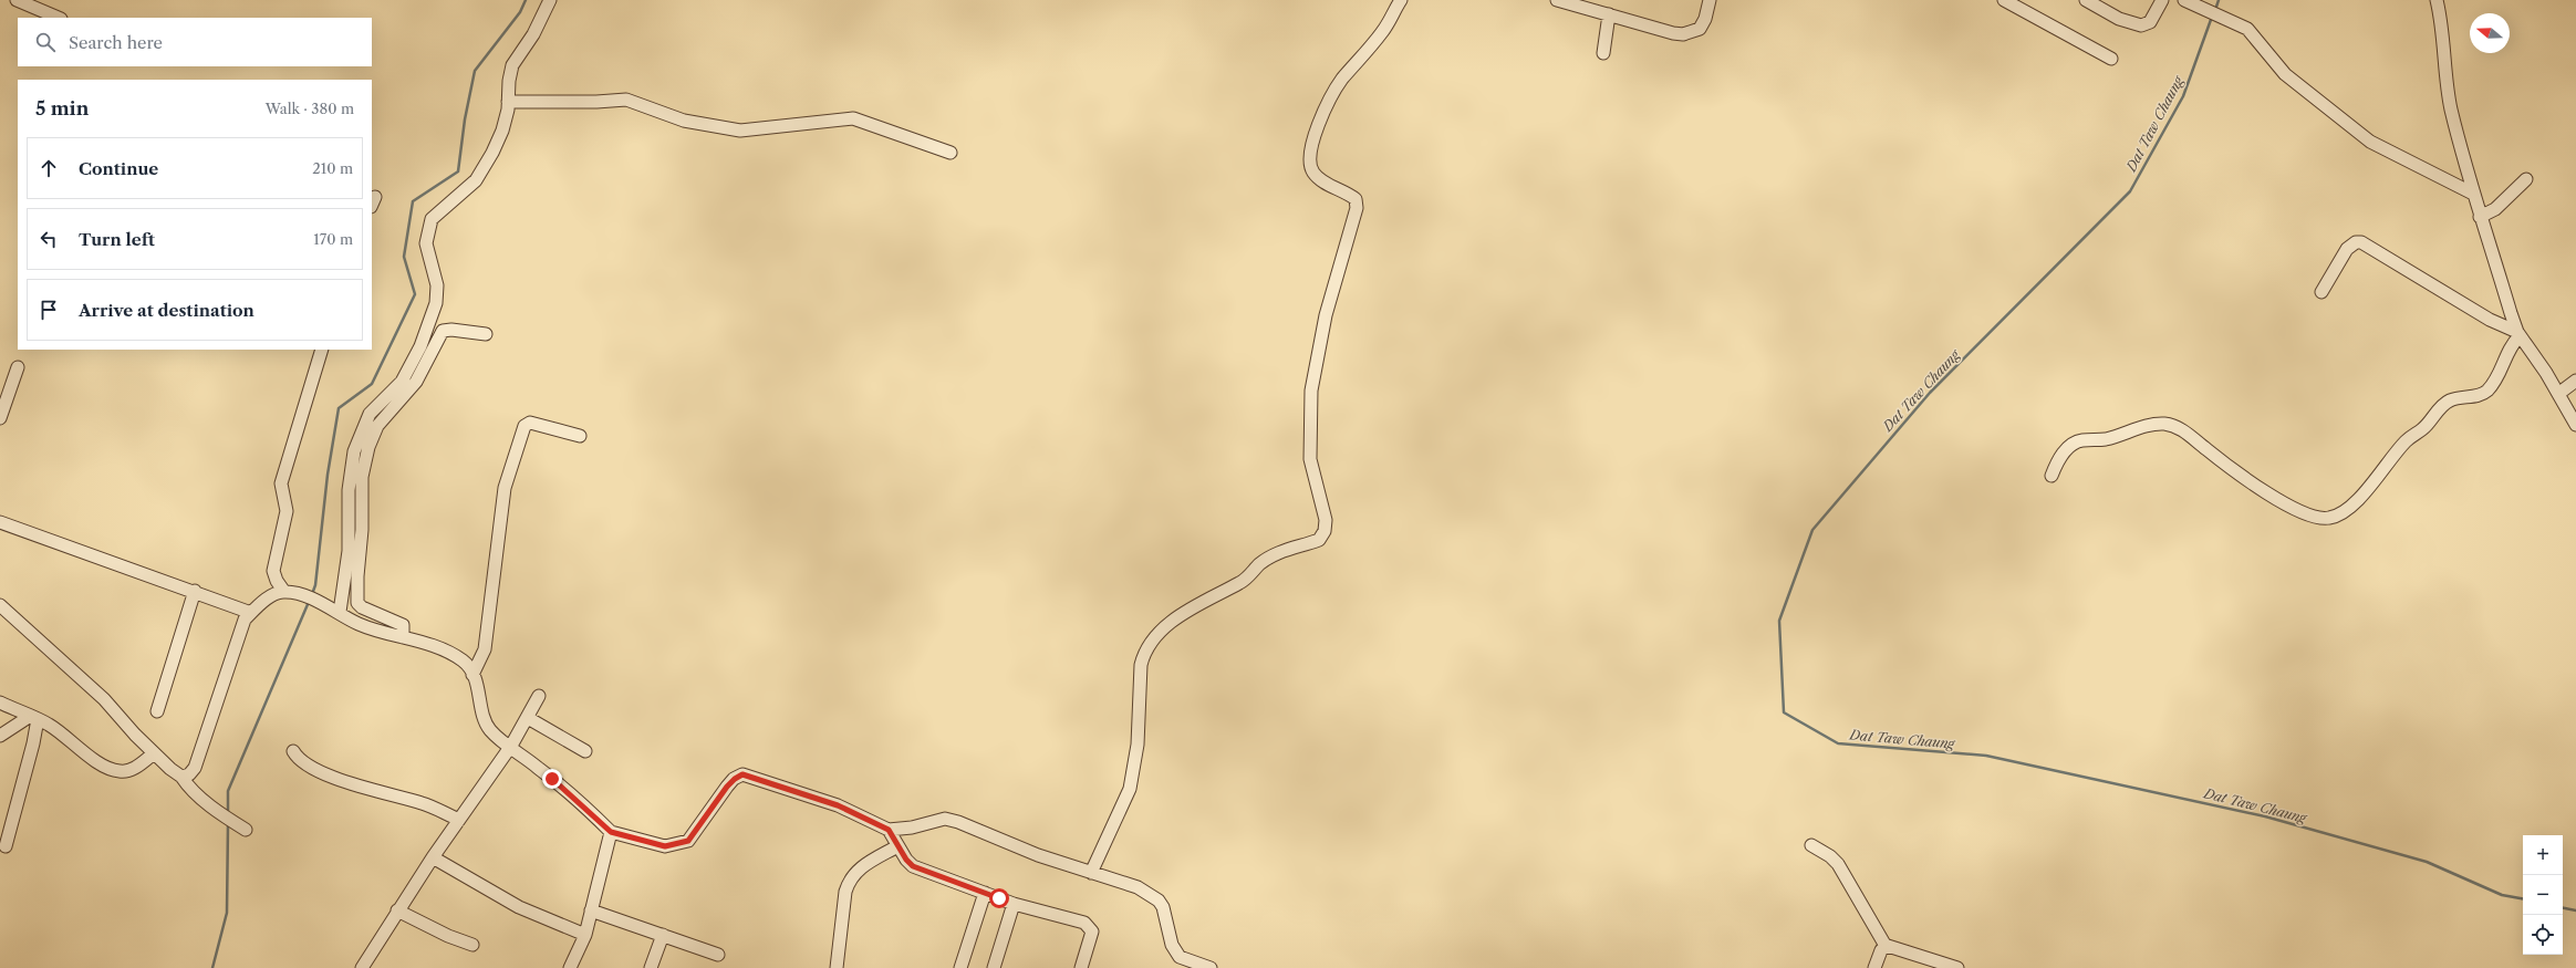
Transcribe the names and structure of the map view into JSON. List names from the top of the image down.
{
  "water": ["Dat Taw Chaung"],
  "north": "left",
  "page": {
    "search": "Search here",
    "heading": ["5 min", "Walk · 380 m"],
    "list": [
      ["Continue", "210 m"],
      ["Turn left", "170 m"],
      "Arrive at destination"
    ],
    "map_buttons": ["+", "−"]
  }
}
